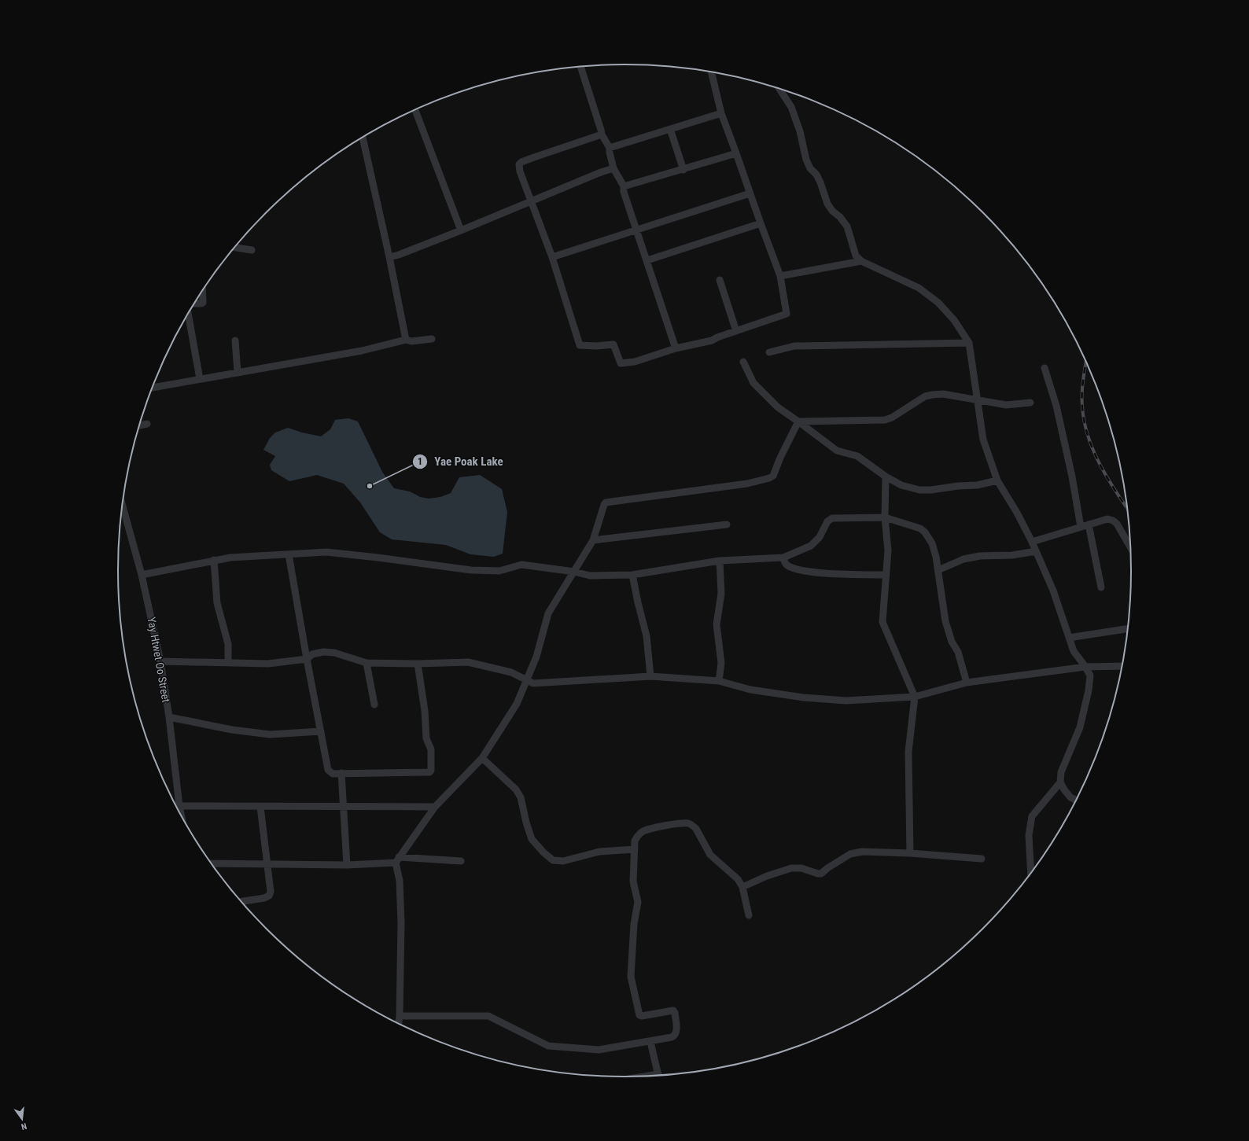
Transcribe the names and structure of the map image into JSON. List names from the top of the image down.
{
  "streets": {
    "street": ["Yay Htwet Oo Street"]
  },
  "places": ["Yae Poak Lake"],
  "north": "bottom"
}
